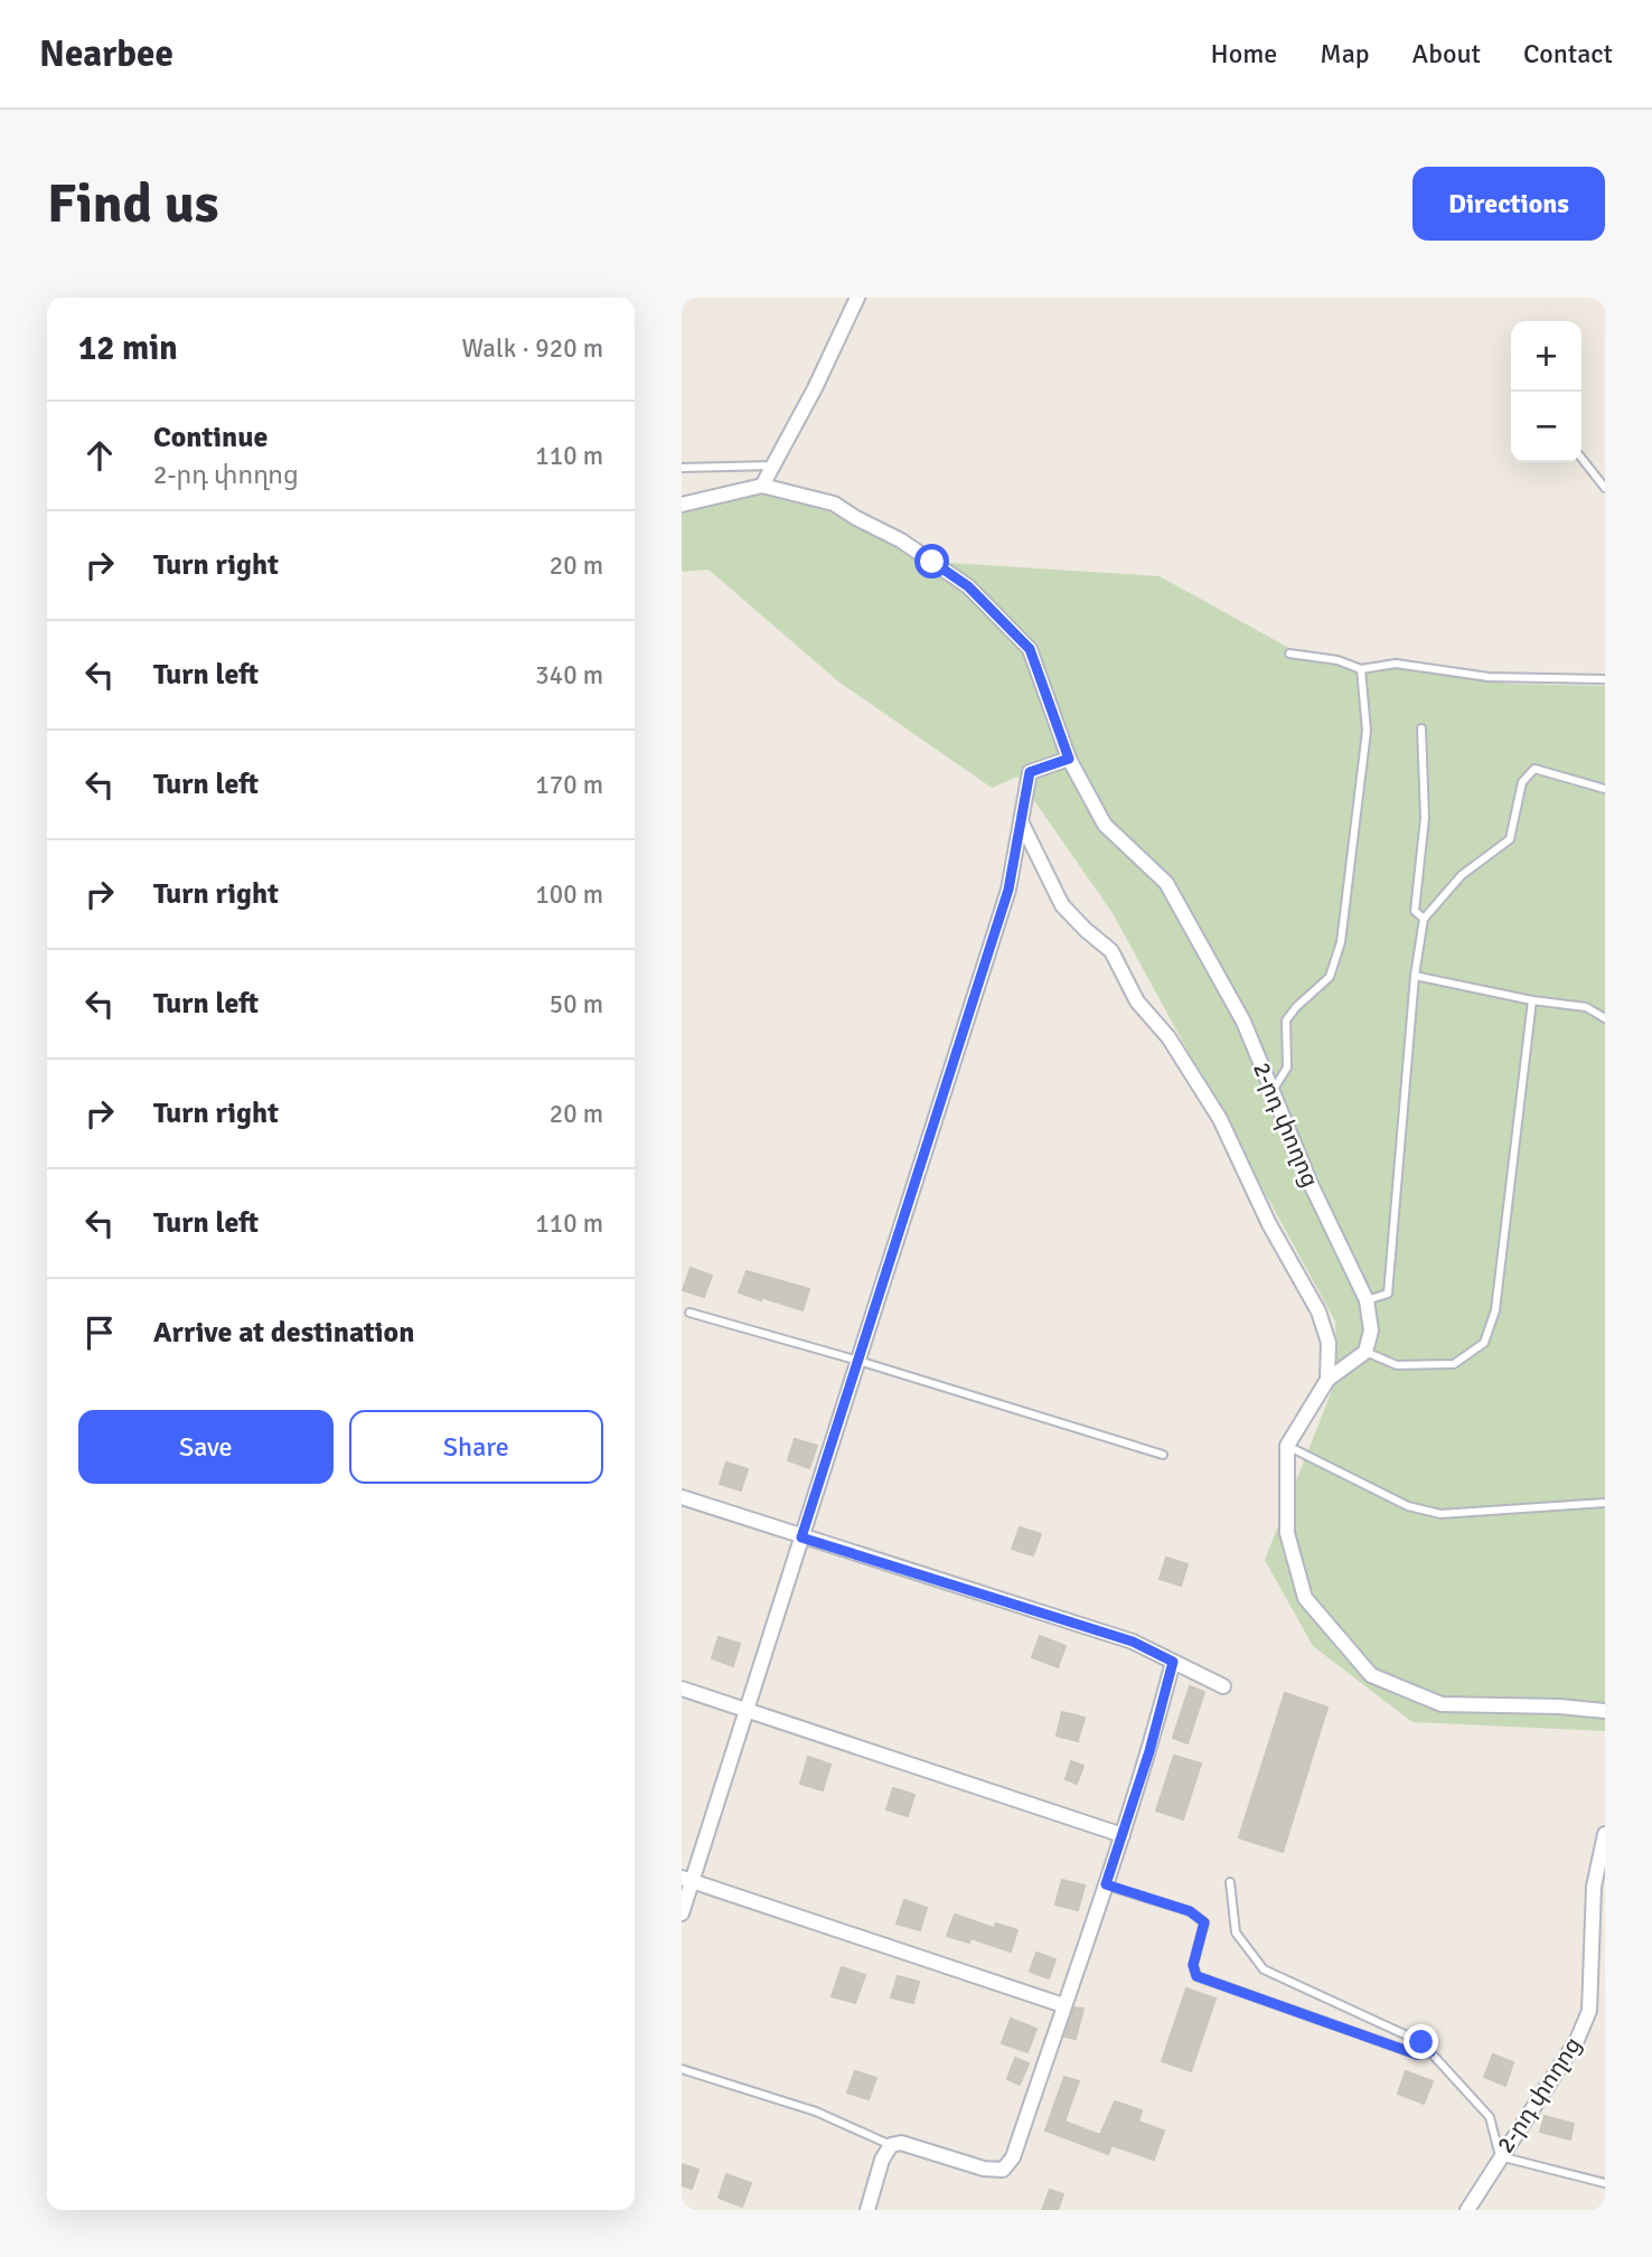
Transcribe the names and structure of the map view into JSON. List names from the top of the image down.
{
  "streets": {
    "street": ["2-րդ փողոց"]
  },
  "page": {
    "header": "Nearbee",
    "nav": [
      "Home",
      "Map",
      "About",
      "Contact"
    ],
    "buttons": [
      "Directions",
      ["Save", "Share"]
    ],
    "title": "Find us",
    "heading": ["12 min", "Walk · 920 m"],
    "map_buttons": ["+", "−"],
    "list": [
      ["Continue", "2-րդ փողոց", "110 m"],
      ["Turn right", "20 m"],
      ["Turn left", "340 m"],
      ["Turn left", "170 m"],
      ["Turn right", "100 m"],
      ["Turn left", "50 m"],
      ["Turn right", "20 m"],
      ["Turn left", "110 m"],
      "Arrive at destination"
    ]
  }
}
